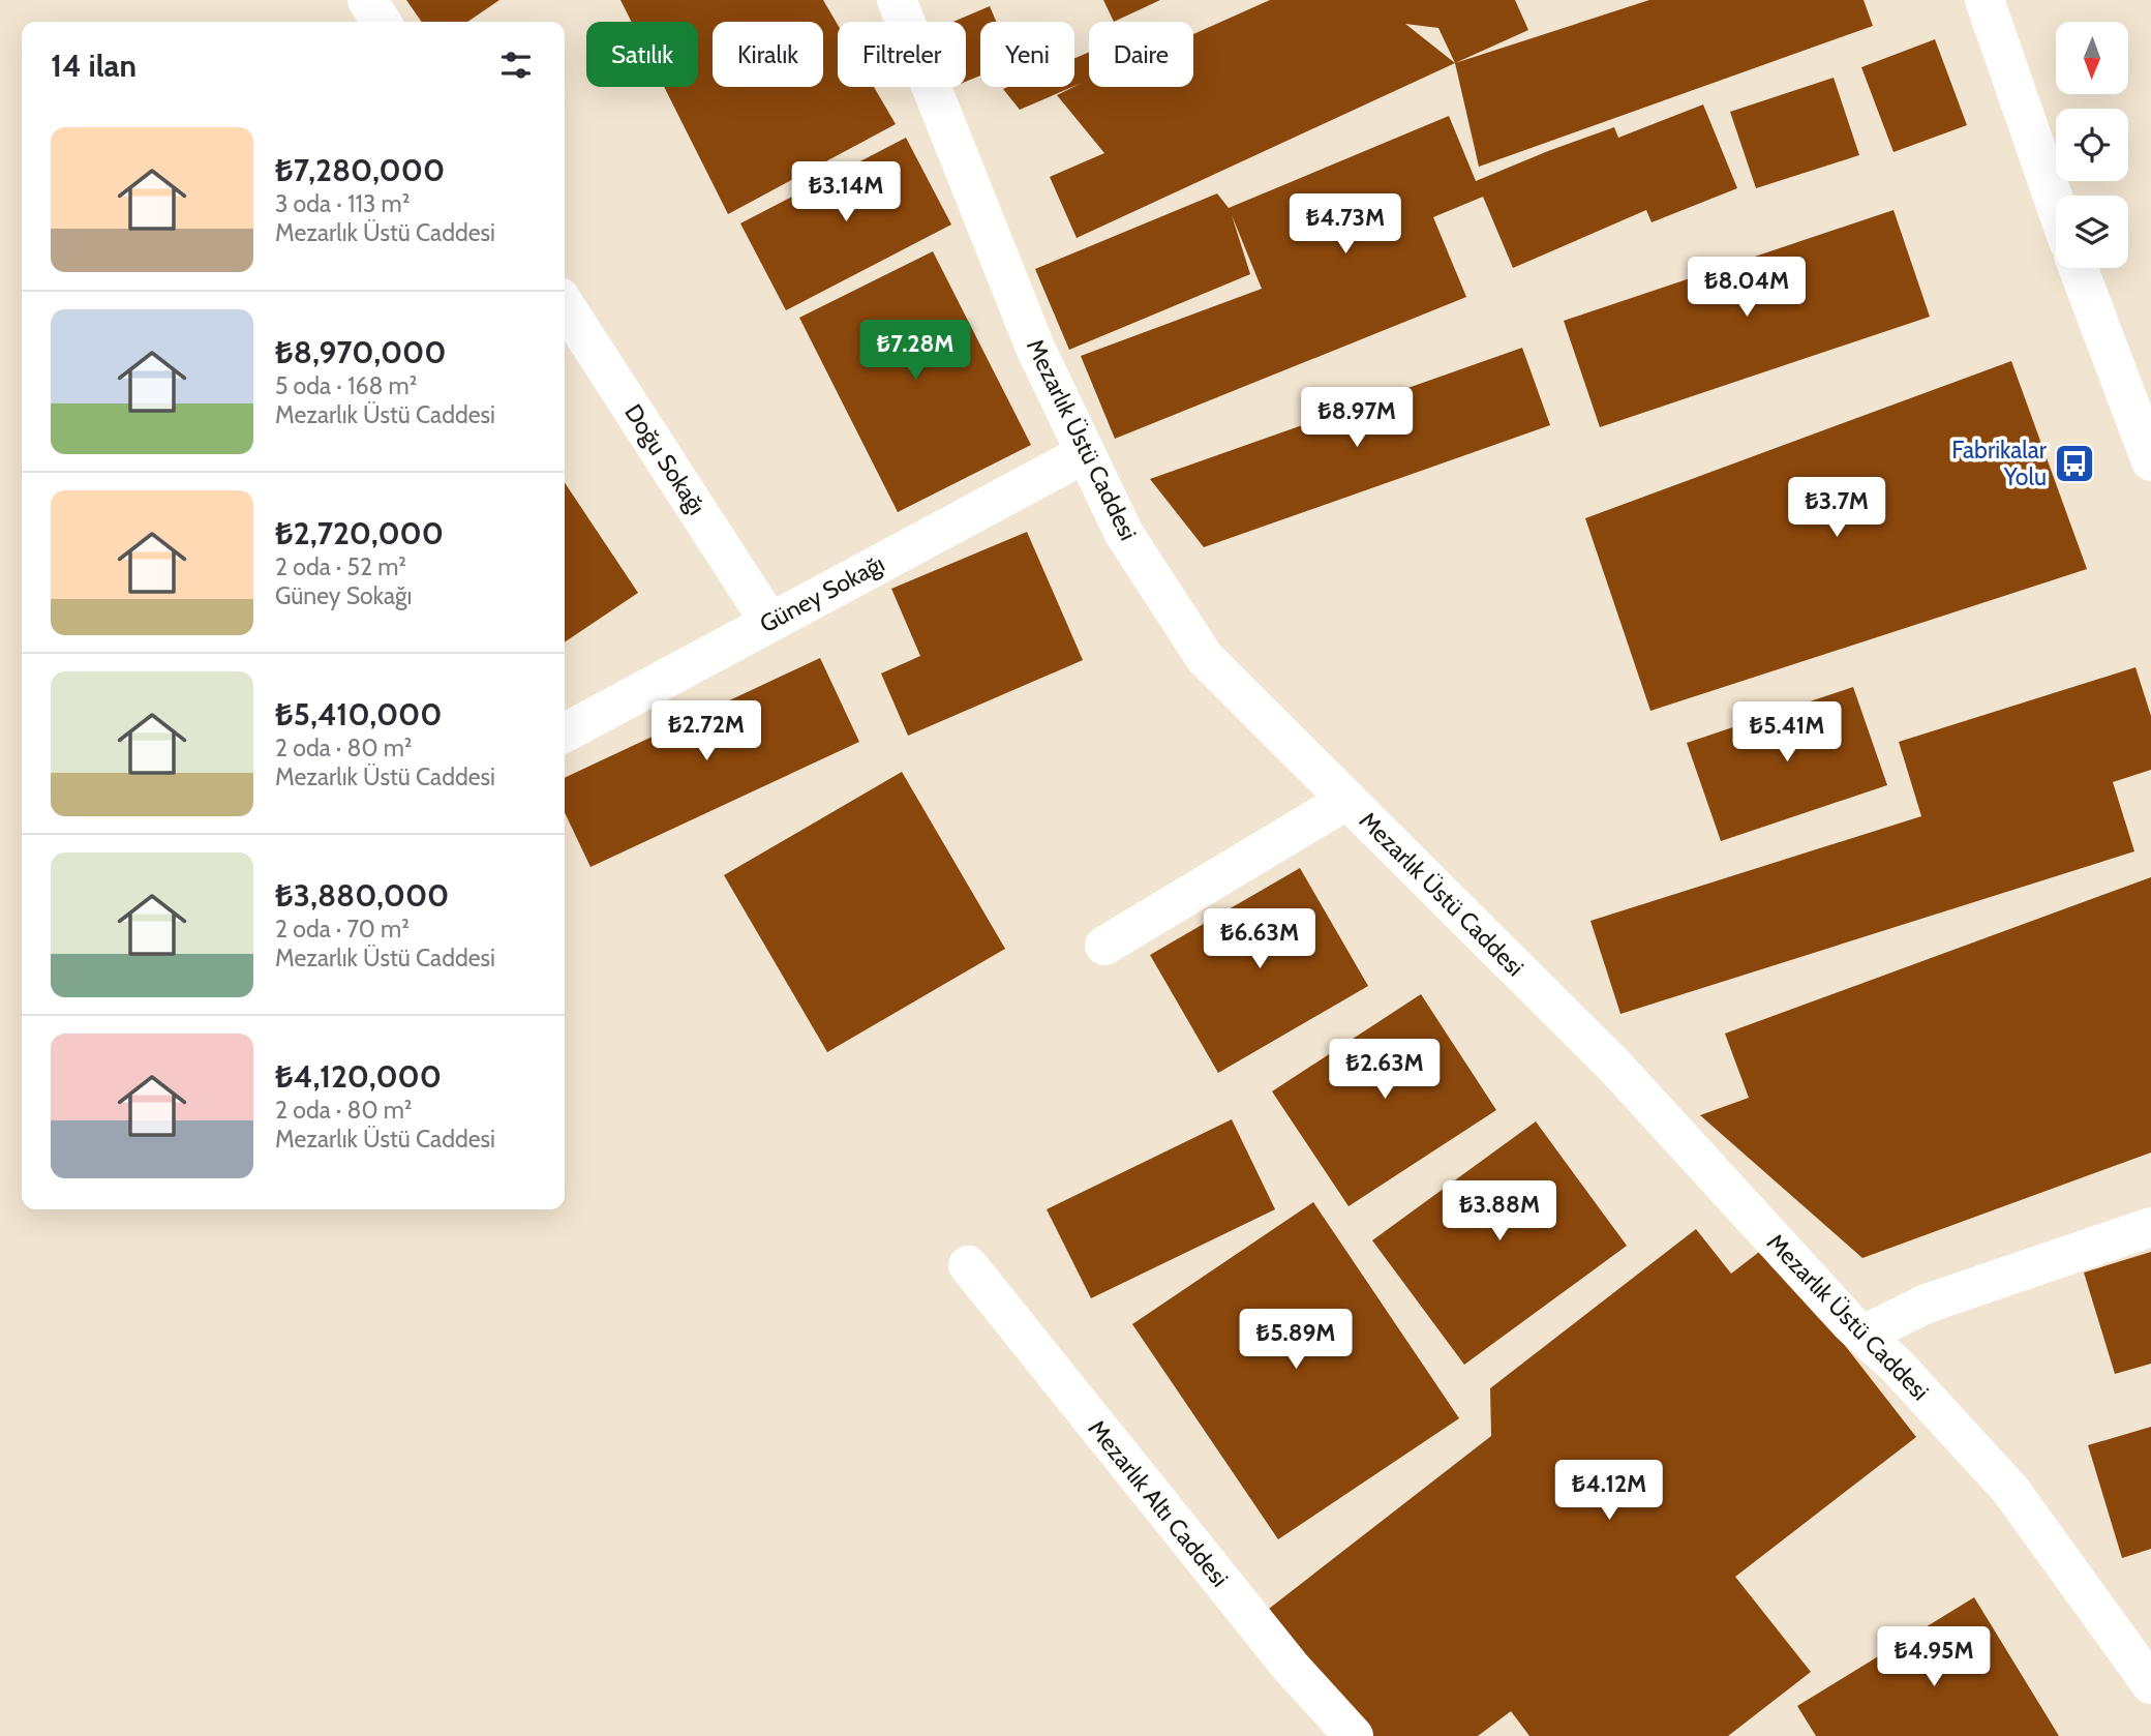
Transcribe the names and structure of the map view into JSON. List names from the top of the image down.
{
  "streets": {
    "street": [
      "Mezarlık Üstü Caddesi",
      "Doğu Sokağı",
      "Güney Sokağı",
      "Mezarlık Altı Caddesi"
    ]
  },
  "crossings": [
    ["Mezarlık Üstü Caddesi", "Güney Sokağı"],
    ["Doğu Sokağı", "Güney Sokağı"]
  ],
  "places": {
    "bus stop": ["Fabrikalar Yolu"]
  },
  "north": "bottom",
  "page": {
    "chip": [
      "Satılık",
      "Kiralık",
      "Filtreler",
      "Yeni",
      "Daire"
    ],
    "heading": "14 ilan",
    "list": [
      {
        "name": "₺7,280,000",
        "note": "3 oda · 113 m² · Mezarlık Üstü Caddesi"
      },
      {
        "name": "₺8,970,000",
        "note": "5 oda · 168 m² · Mezarlık Üstü Caddesi"
      },
      {
        "name": "₺2,720,000",
        "note": "2 oda · 52 m² · Güney Sokağı"
      },
      {
        "name": "₺5,410,000",
        "note": "2 oda · 80 m² · Mezarlık Üstü Caddesi"
      },
      {
        "name": "₺3,880,000",
        "note": "2 oda · 70 m² · Mezarlık Üstü Caddesi"
      },
      {
        "name": "₺4,120,000",
        "note": "2 oda · 80 m² · Mezarlık Üstü Caddesi"
      }
    ],
    "price": [
      "₺3.14M",
      "₺4.73M",
      "₺8.04M",
      "₺7.28M",
      "₺8.97M",
      "₺3.7M",
      "₺2.72M",
      "₺5.41M",
      "₺6.63M",
      "₺2.63M",
      "₺3.88M",
      "₺5.89M",
      "₺4.12M",
      "₺4.95M"
    ]
  }
}
